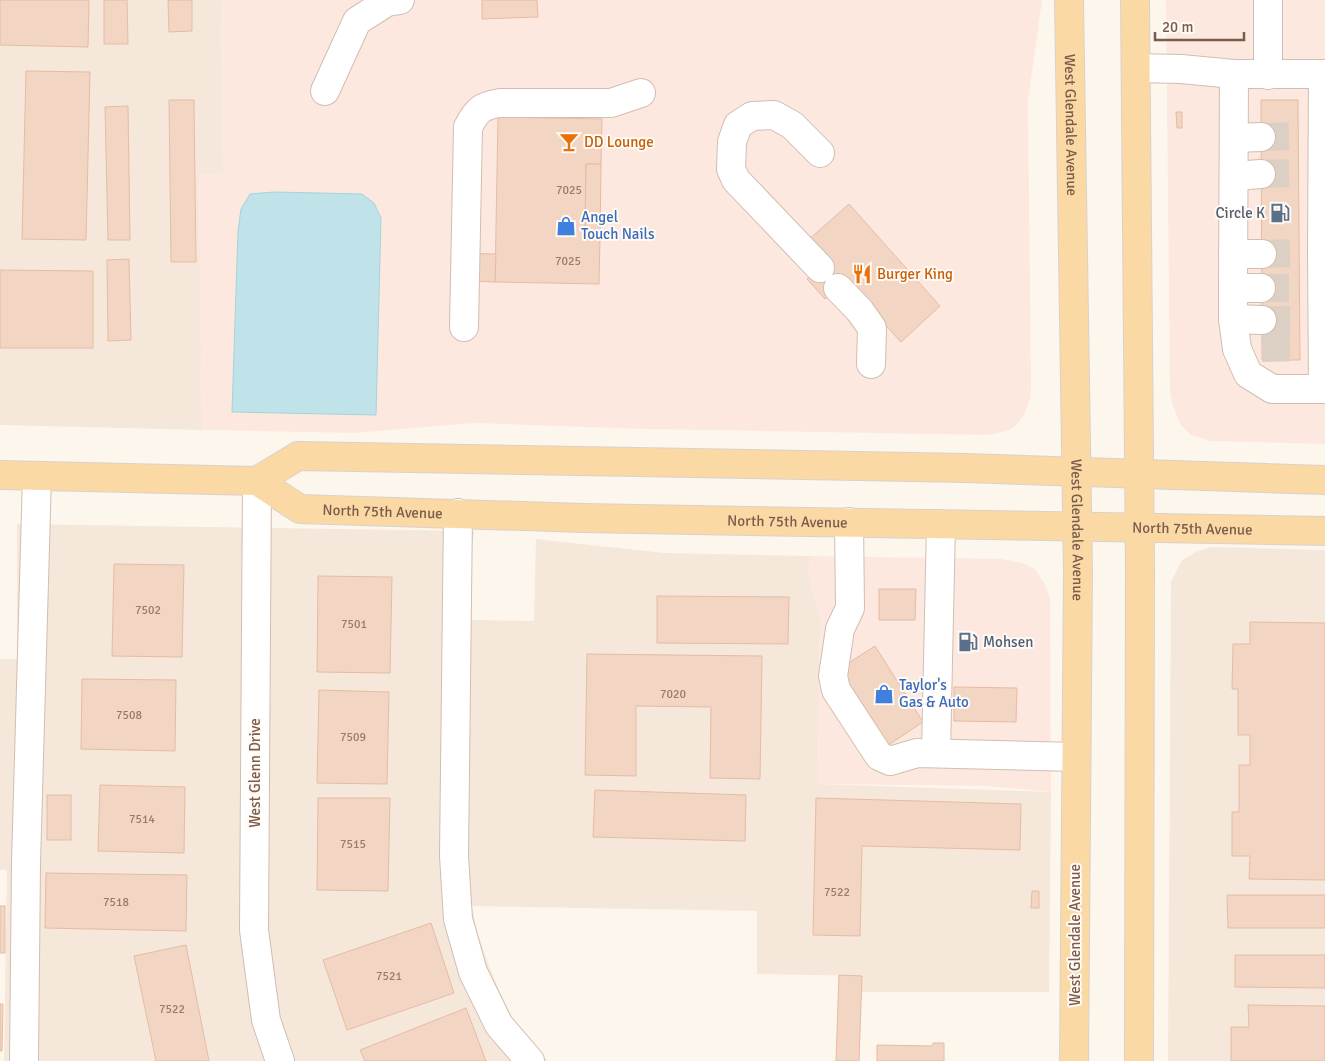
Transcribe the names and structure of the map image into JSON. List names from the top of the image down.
{
  "streets": {
    "main road": ["West Glendale Avenue", "North 75th Avenue"],
    "street": ["West Glenn Drive"]
  },
  "crossings": [
    ["West Glendale Avenue", "North 75th Avenue"],
    ["North 75th Avenue", "West Glenn Drive"]
  ],
  "places": {
    "bar": ["DD Lounge"],
    "fuel station": ["Circle K", "Mohsen"],
    "shop": ["Angel Touch Nails", "Taylor's Gas & Auto"],
    "restaurant": ["Burger King"]
  },
  "house_numbers": [
    "7025",
    "7025",
    "7502",
    "7501",
    "7020",
    "7508",
    "7509",
    "7514",
    "7515",
    "7522",
    "7518",
    "7521",
    "7522"
  ],
  "scale_bar": "20 m"
}
